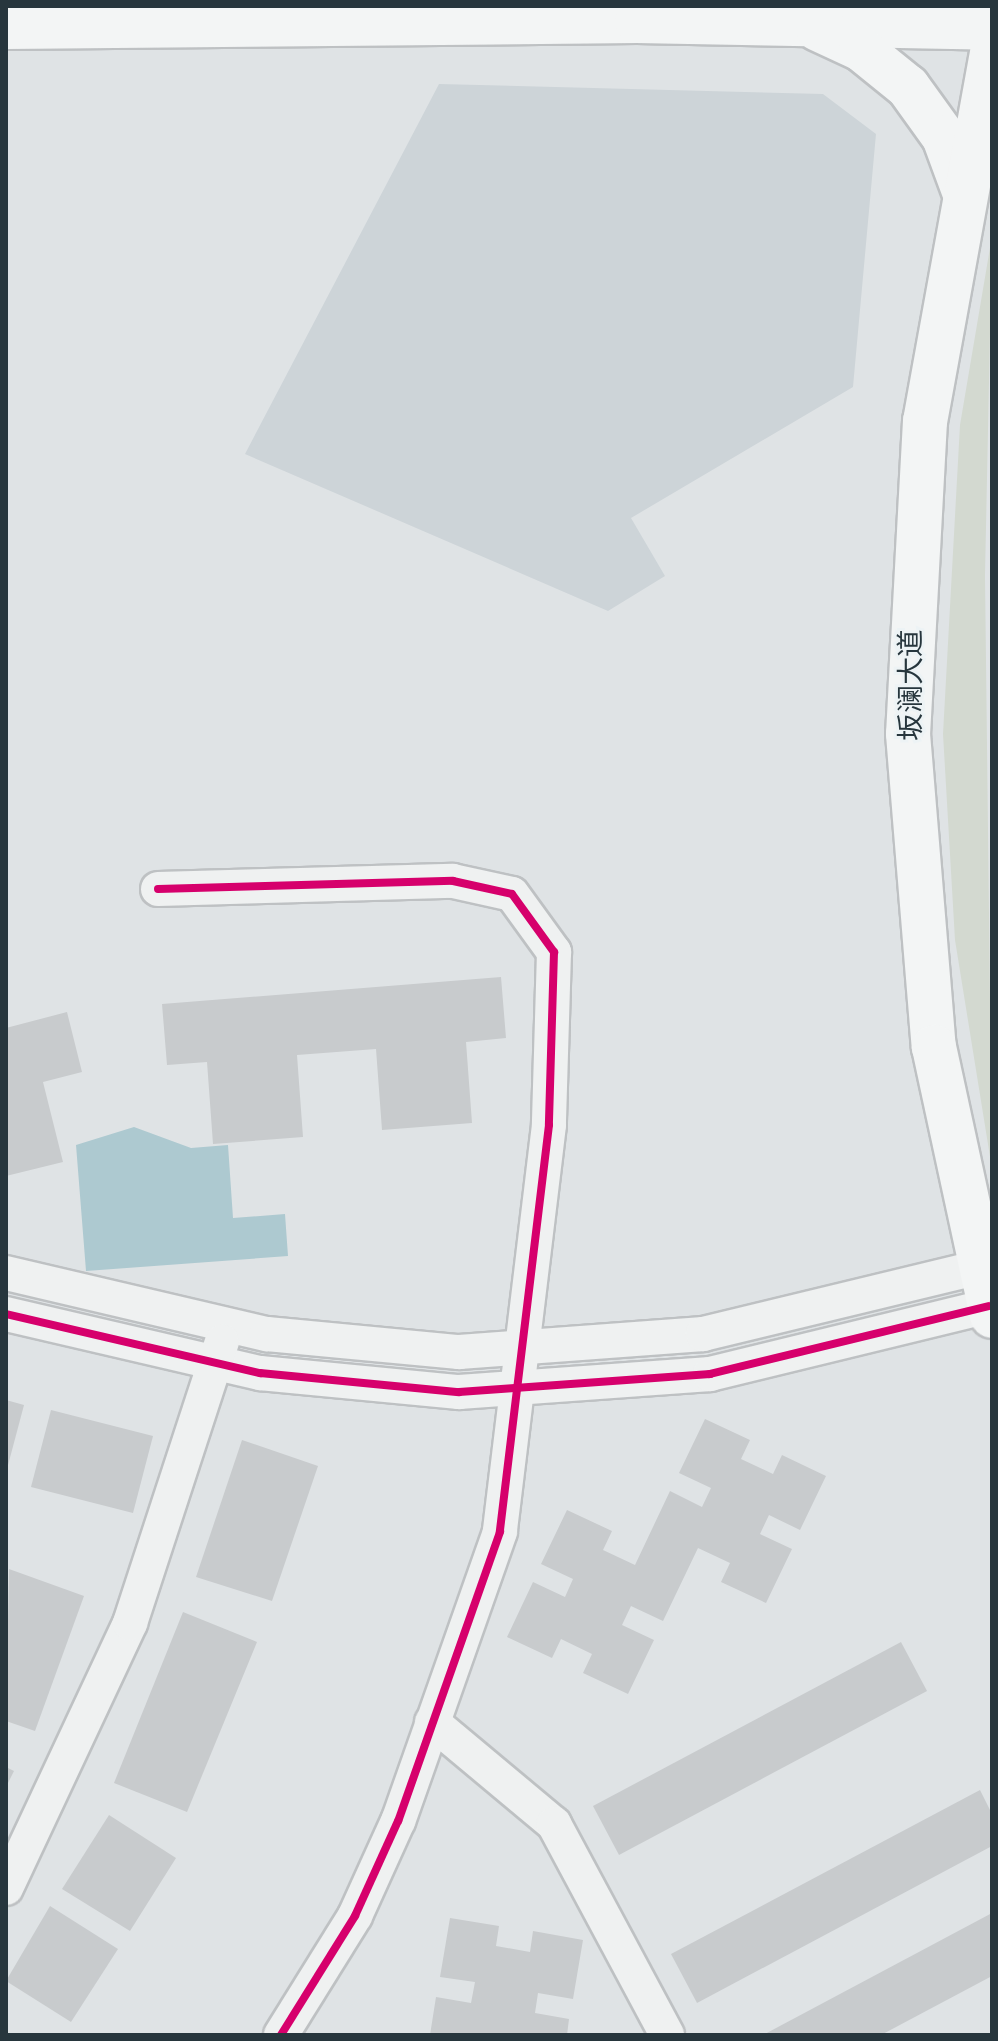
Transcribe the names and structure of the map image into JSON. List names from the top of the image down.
{
  "streets": {
    "main road": ["坂澜大道"]
  }
}
